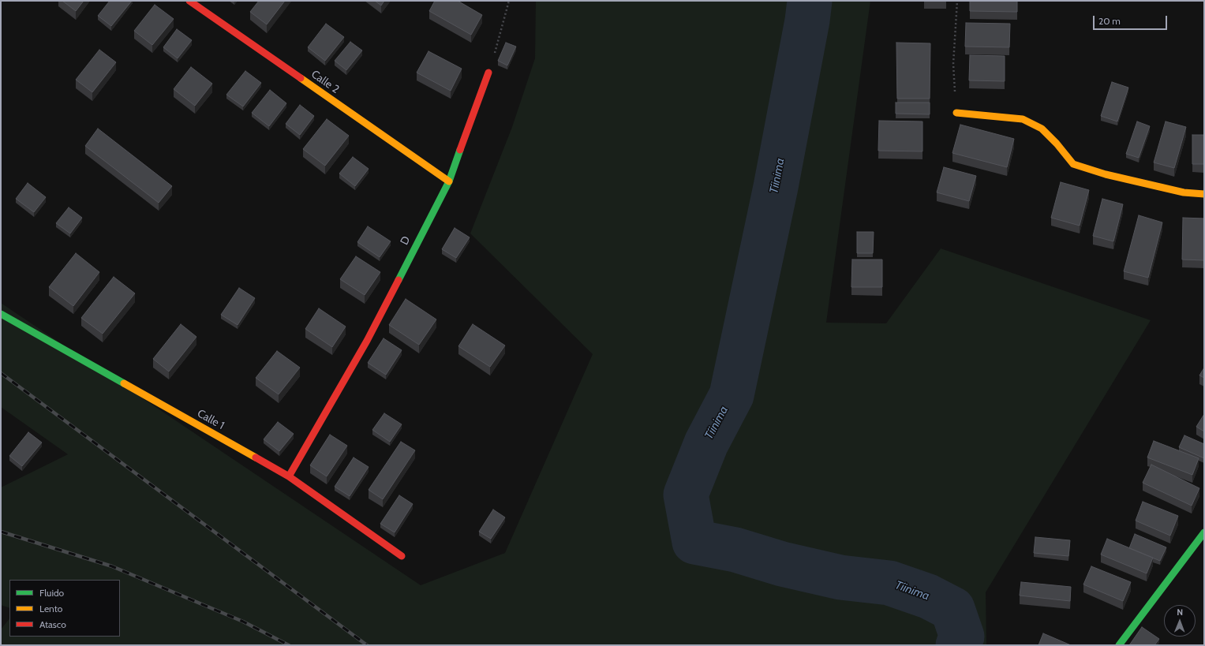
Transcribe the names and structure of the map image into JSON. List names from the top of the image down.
{
  "streets": {
    "street": ["Calle 2", "D", "Calle 1"]
  },
  "crossings": [
    ["Calle 2", "D"],
    ["D", "Calle 1"]
  ],
  "water": ["Tíinima"],
  "legend": ["Fluido", "Lento", "Atasco"],
  "scale_bar": "20 m",
  "north": "top"
}
